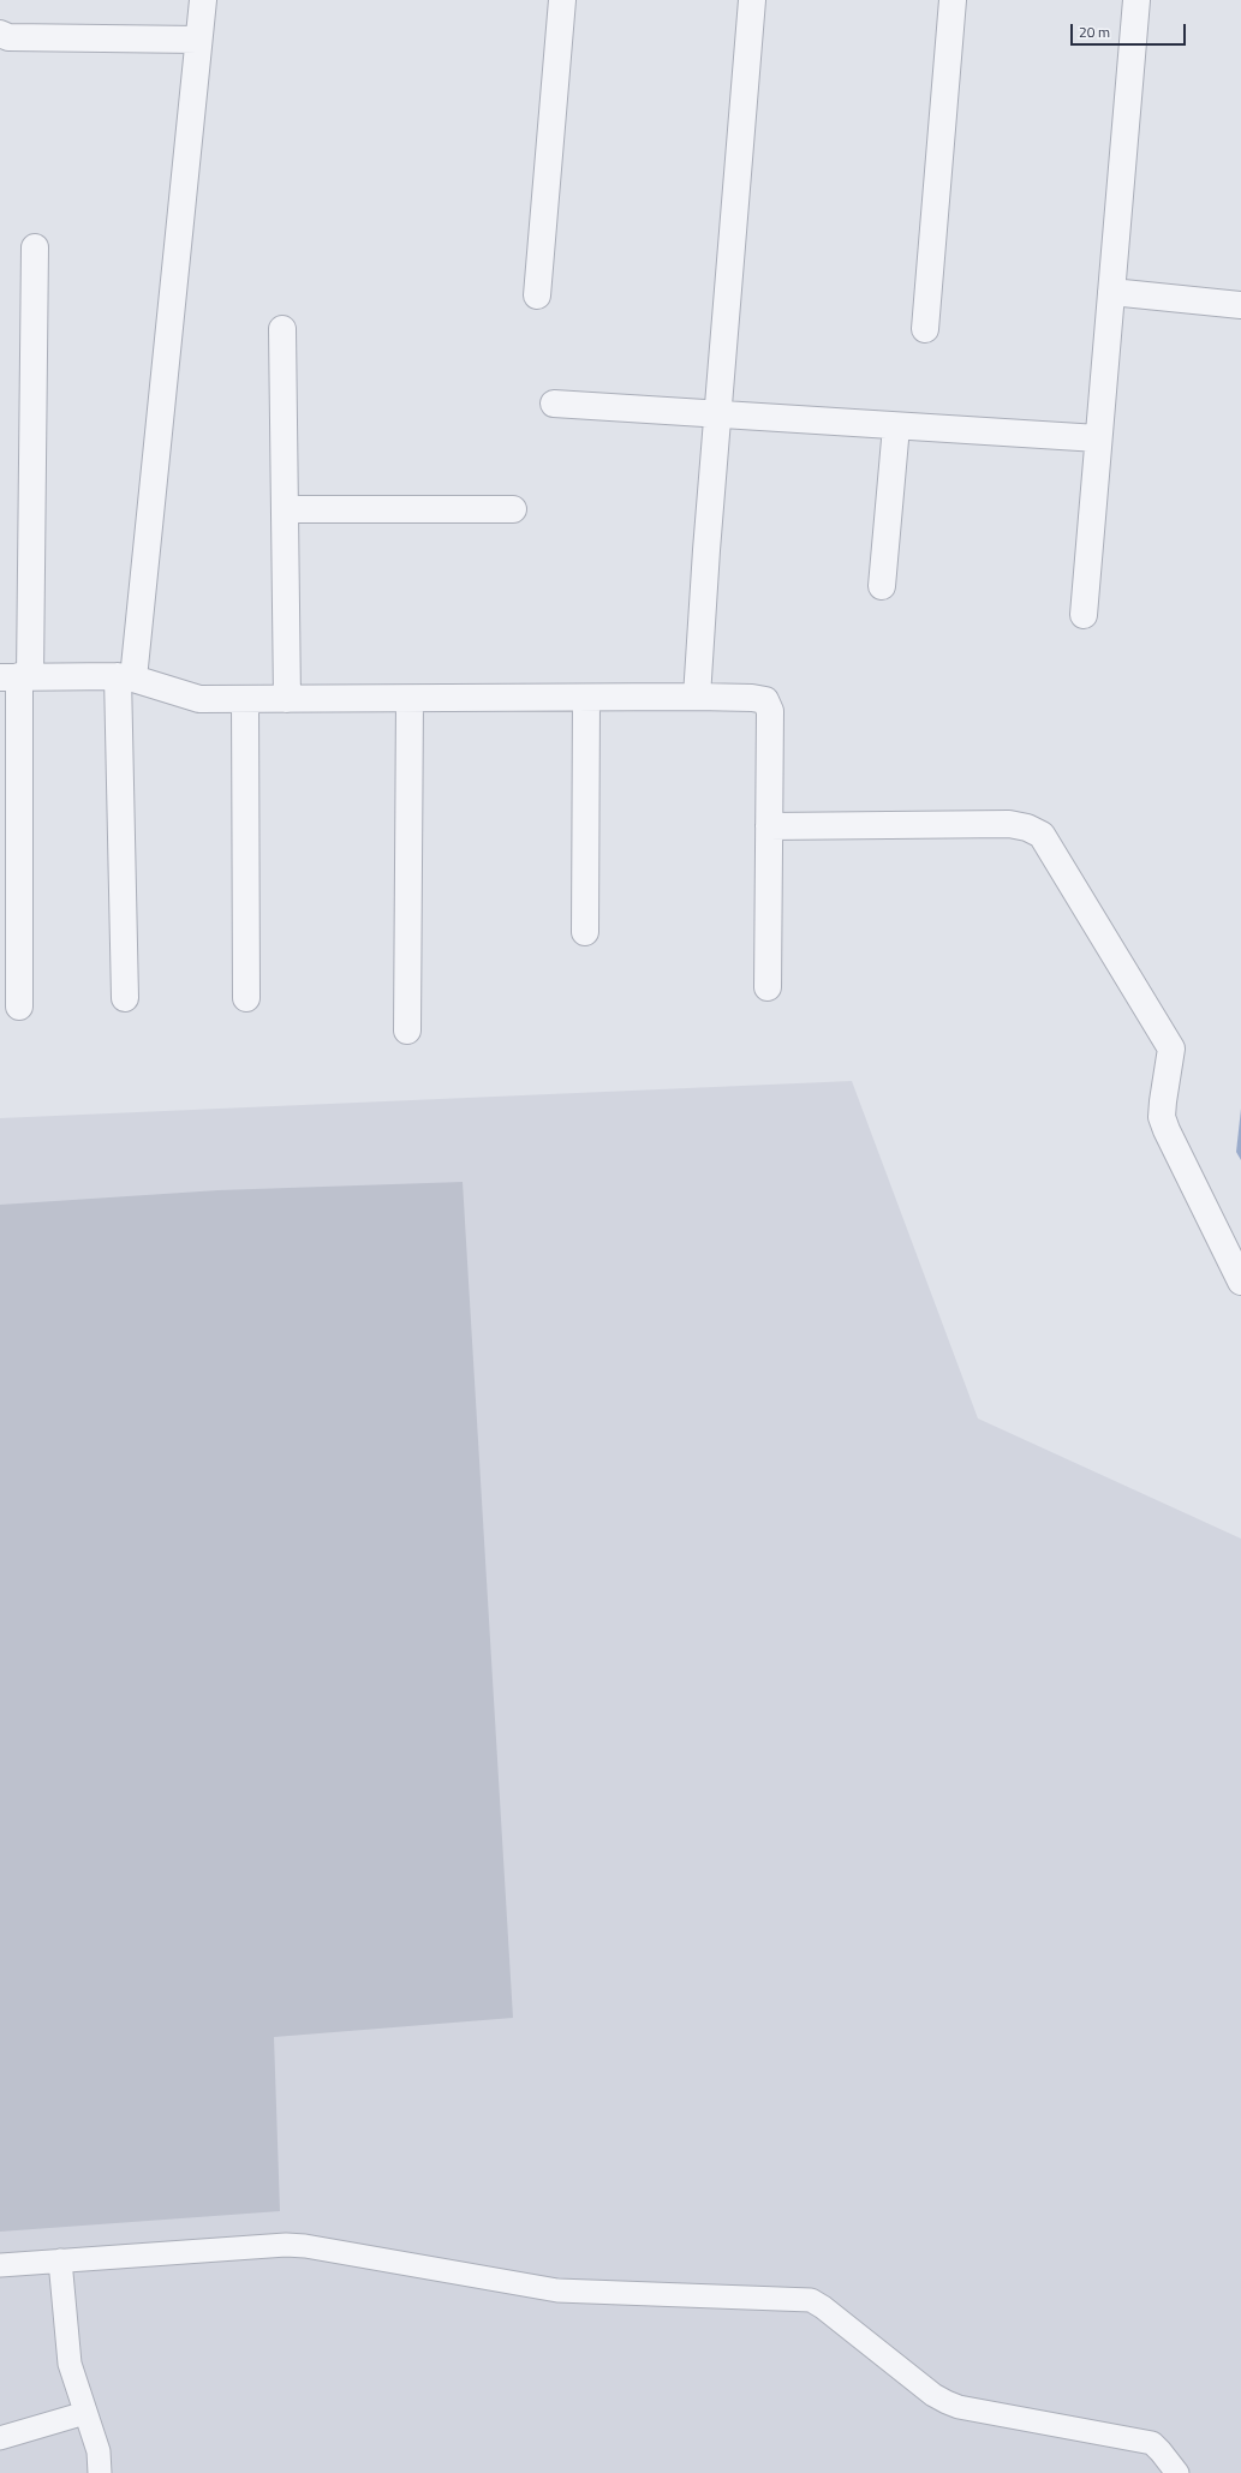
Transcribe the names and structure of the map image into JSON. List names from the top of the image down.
{
  "scale_bar": "20 m"
}
